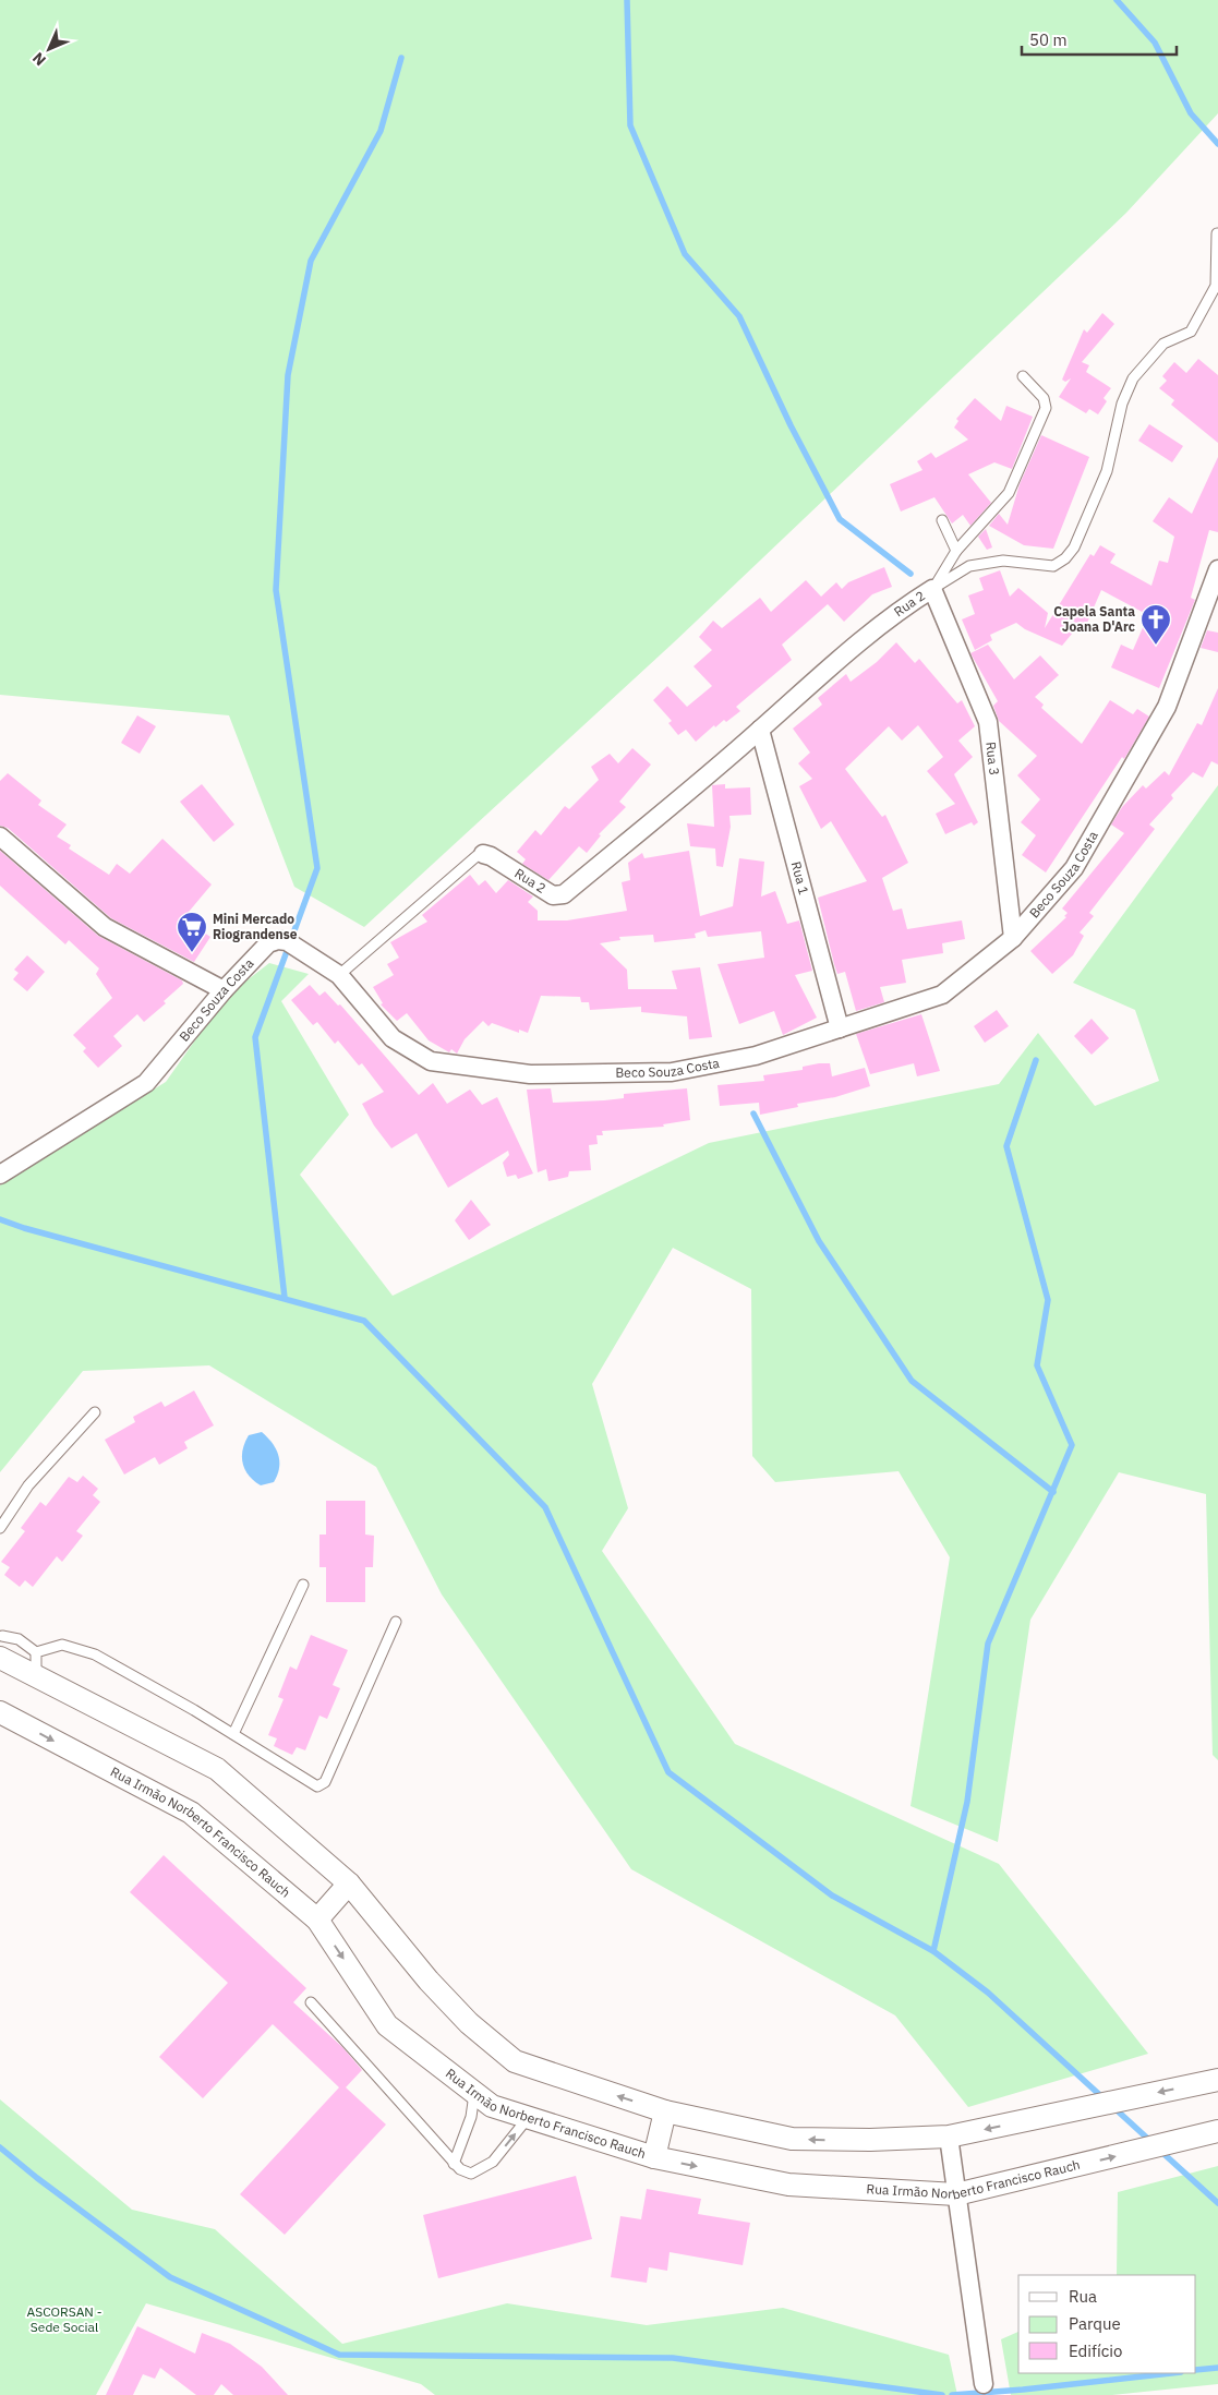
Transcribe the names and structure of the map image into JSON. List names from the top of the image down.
{
  "streets": {
    "street": [
      "Rua 2",
      "Rua 3",
      "Beco Souza Costa",
      "Rua 1",
      "Rua Irmão Norberto Francisco Rauch"
    ]
  },
  "crossings": [
    ["Rua 2", "Rua 3"],
    ["Rua 2", "Rua 1"],
    ["Rua 3", "Beco Souza Costa"],
    ["Beco Souza Costa", "Rua 1"]
  ],
  "parks": ["ASCORSAN - Sede Social"],
  "places": {
    "church": ["Capela Santa Joana D'Arc"],
    "supermarket": ["Mini Mercado Riograndense"]
  },
  "legend": ["Rua", "Parque", "Edifício"],
  "scale_bar": "50 m",
  "north": "bottom left"
}
